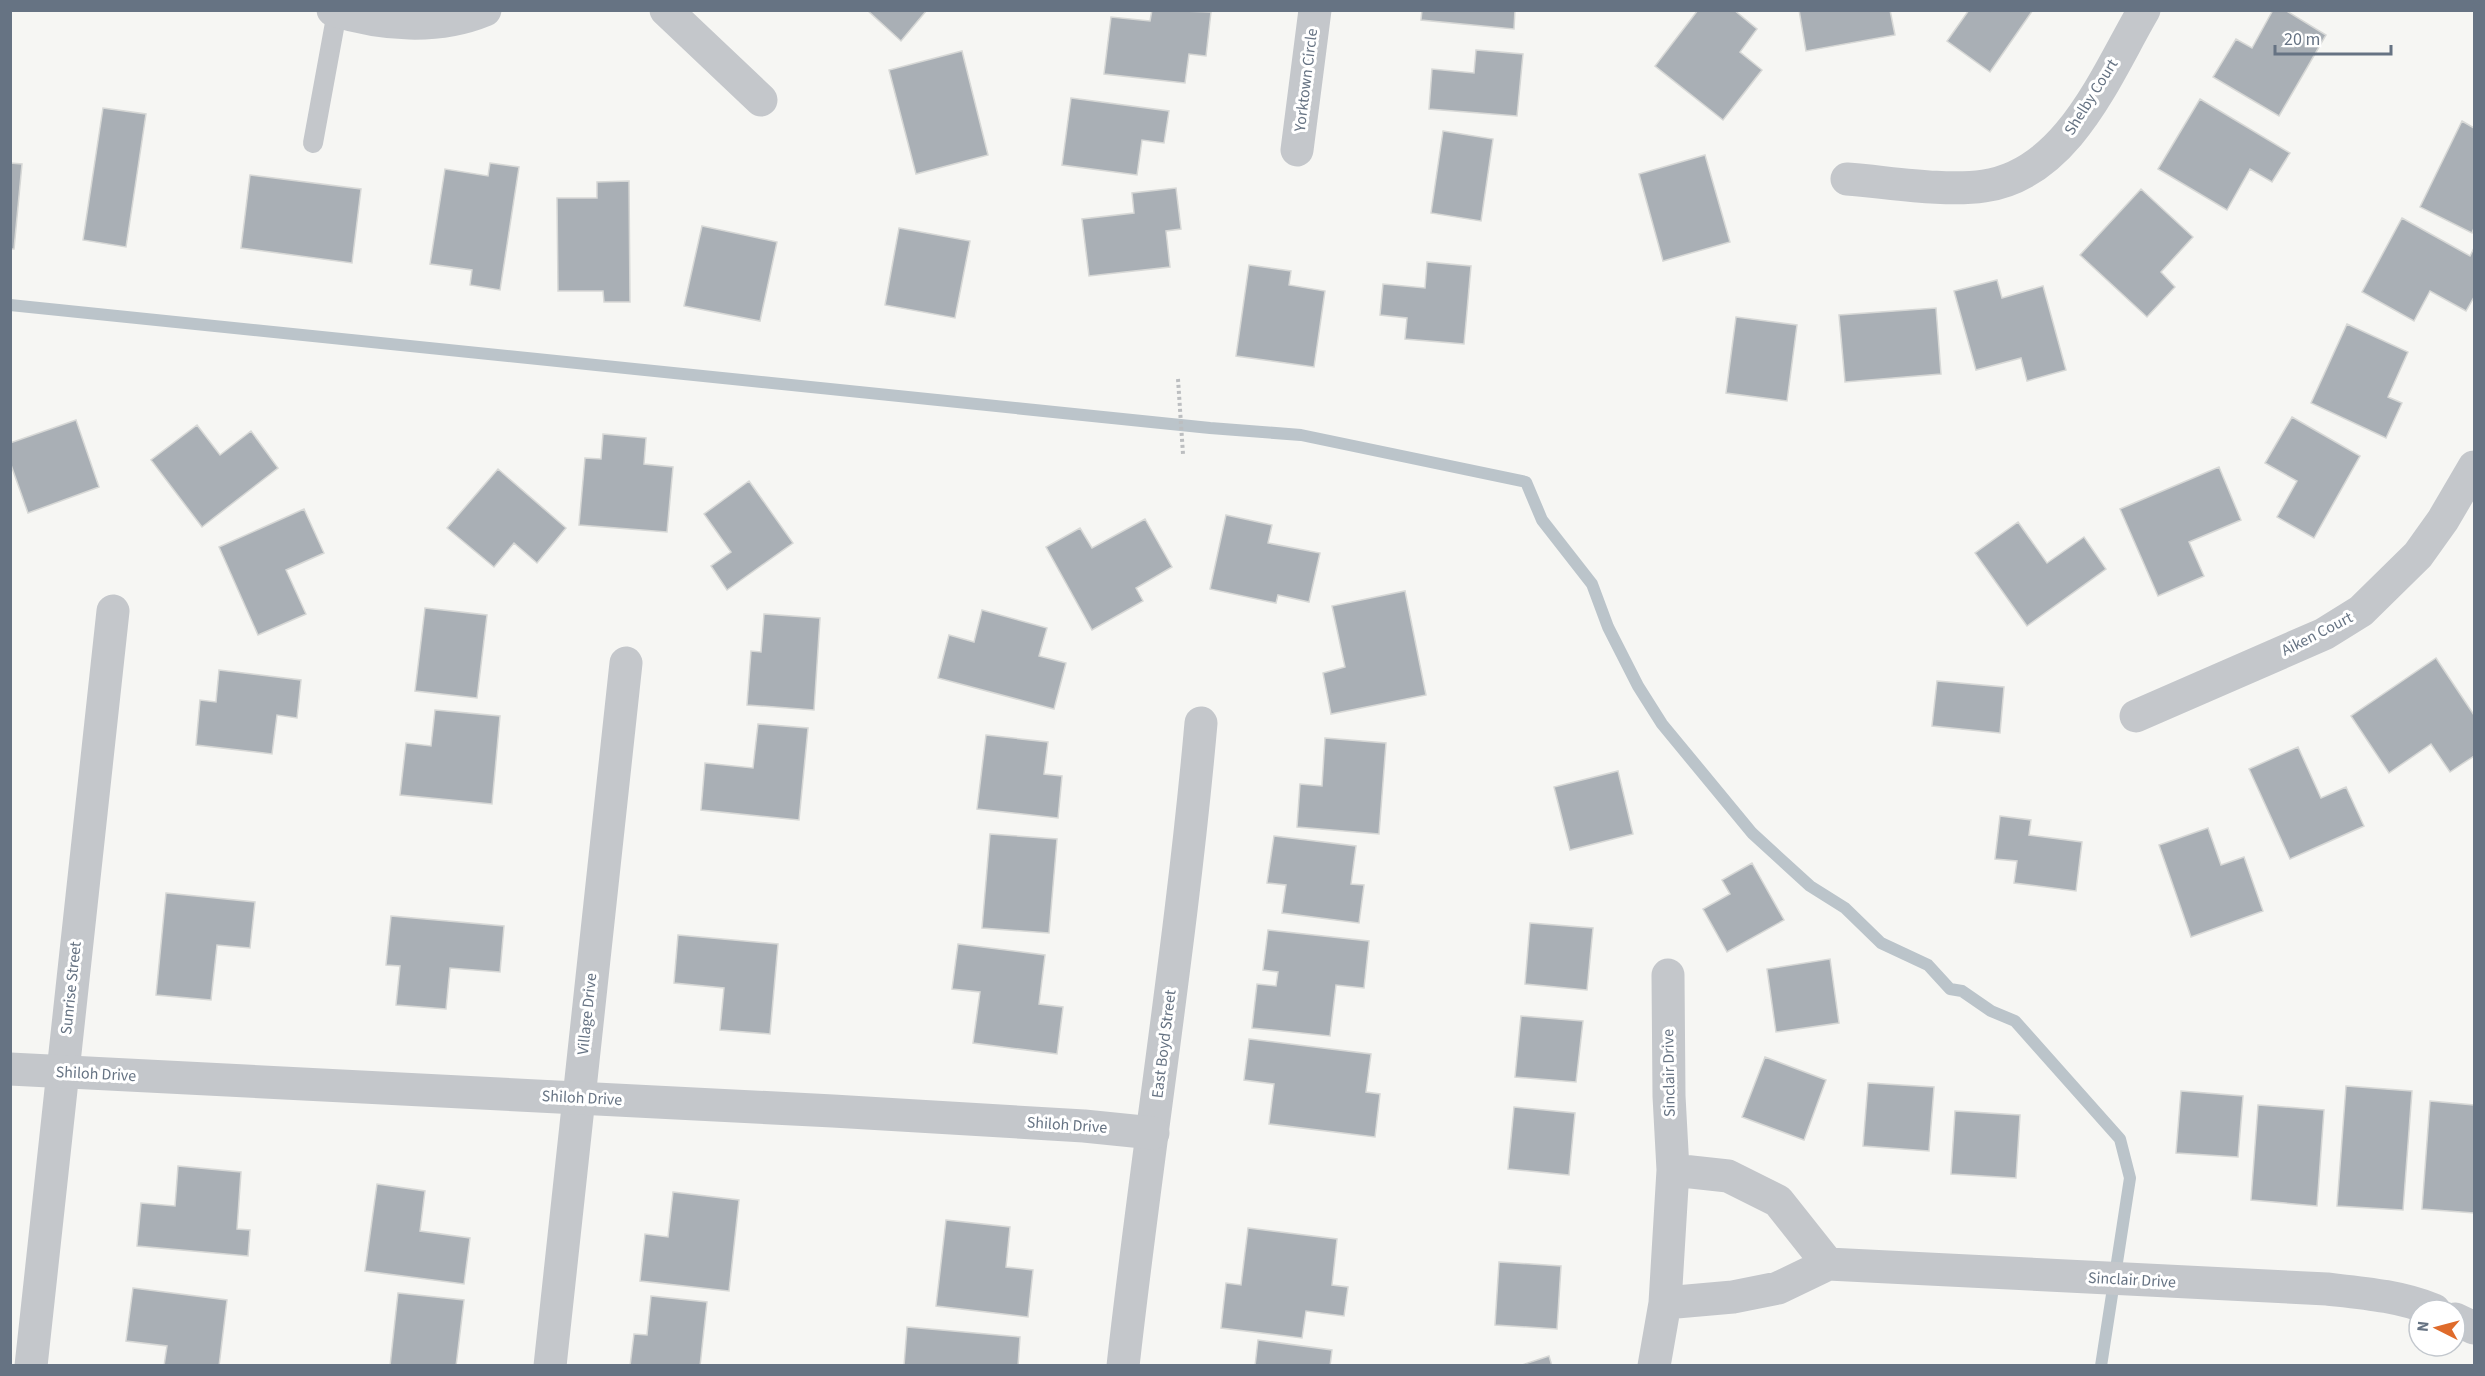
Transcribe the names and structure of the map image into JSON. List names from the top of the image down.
{
  "streets": {
    "street": [
      "Yorktown Circle",
      "Shelby Court",
      "Aiken Court",
      "Sunrise Street",
      "Village Drive",
      "East Boyd Street",
      "Sinclair Drive",
      "Shiloh Drive"
    ]
  },
  "crossings": [
    ["Sunrise Street", "Shiloh Drive"],
    ["Village Drive", "Shiloh Drive"],
    ["East Boyd Street", "Shiloh Drive"]
  ],
  "scale_bar": "20 m",
  "north": "left"
}
